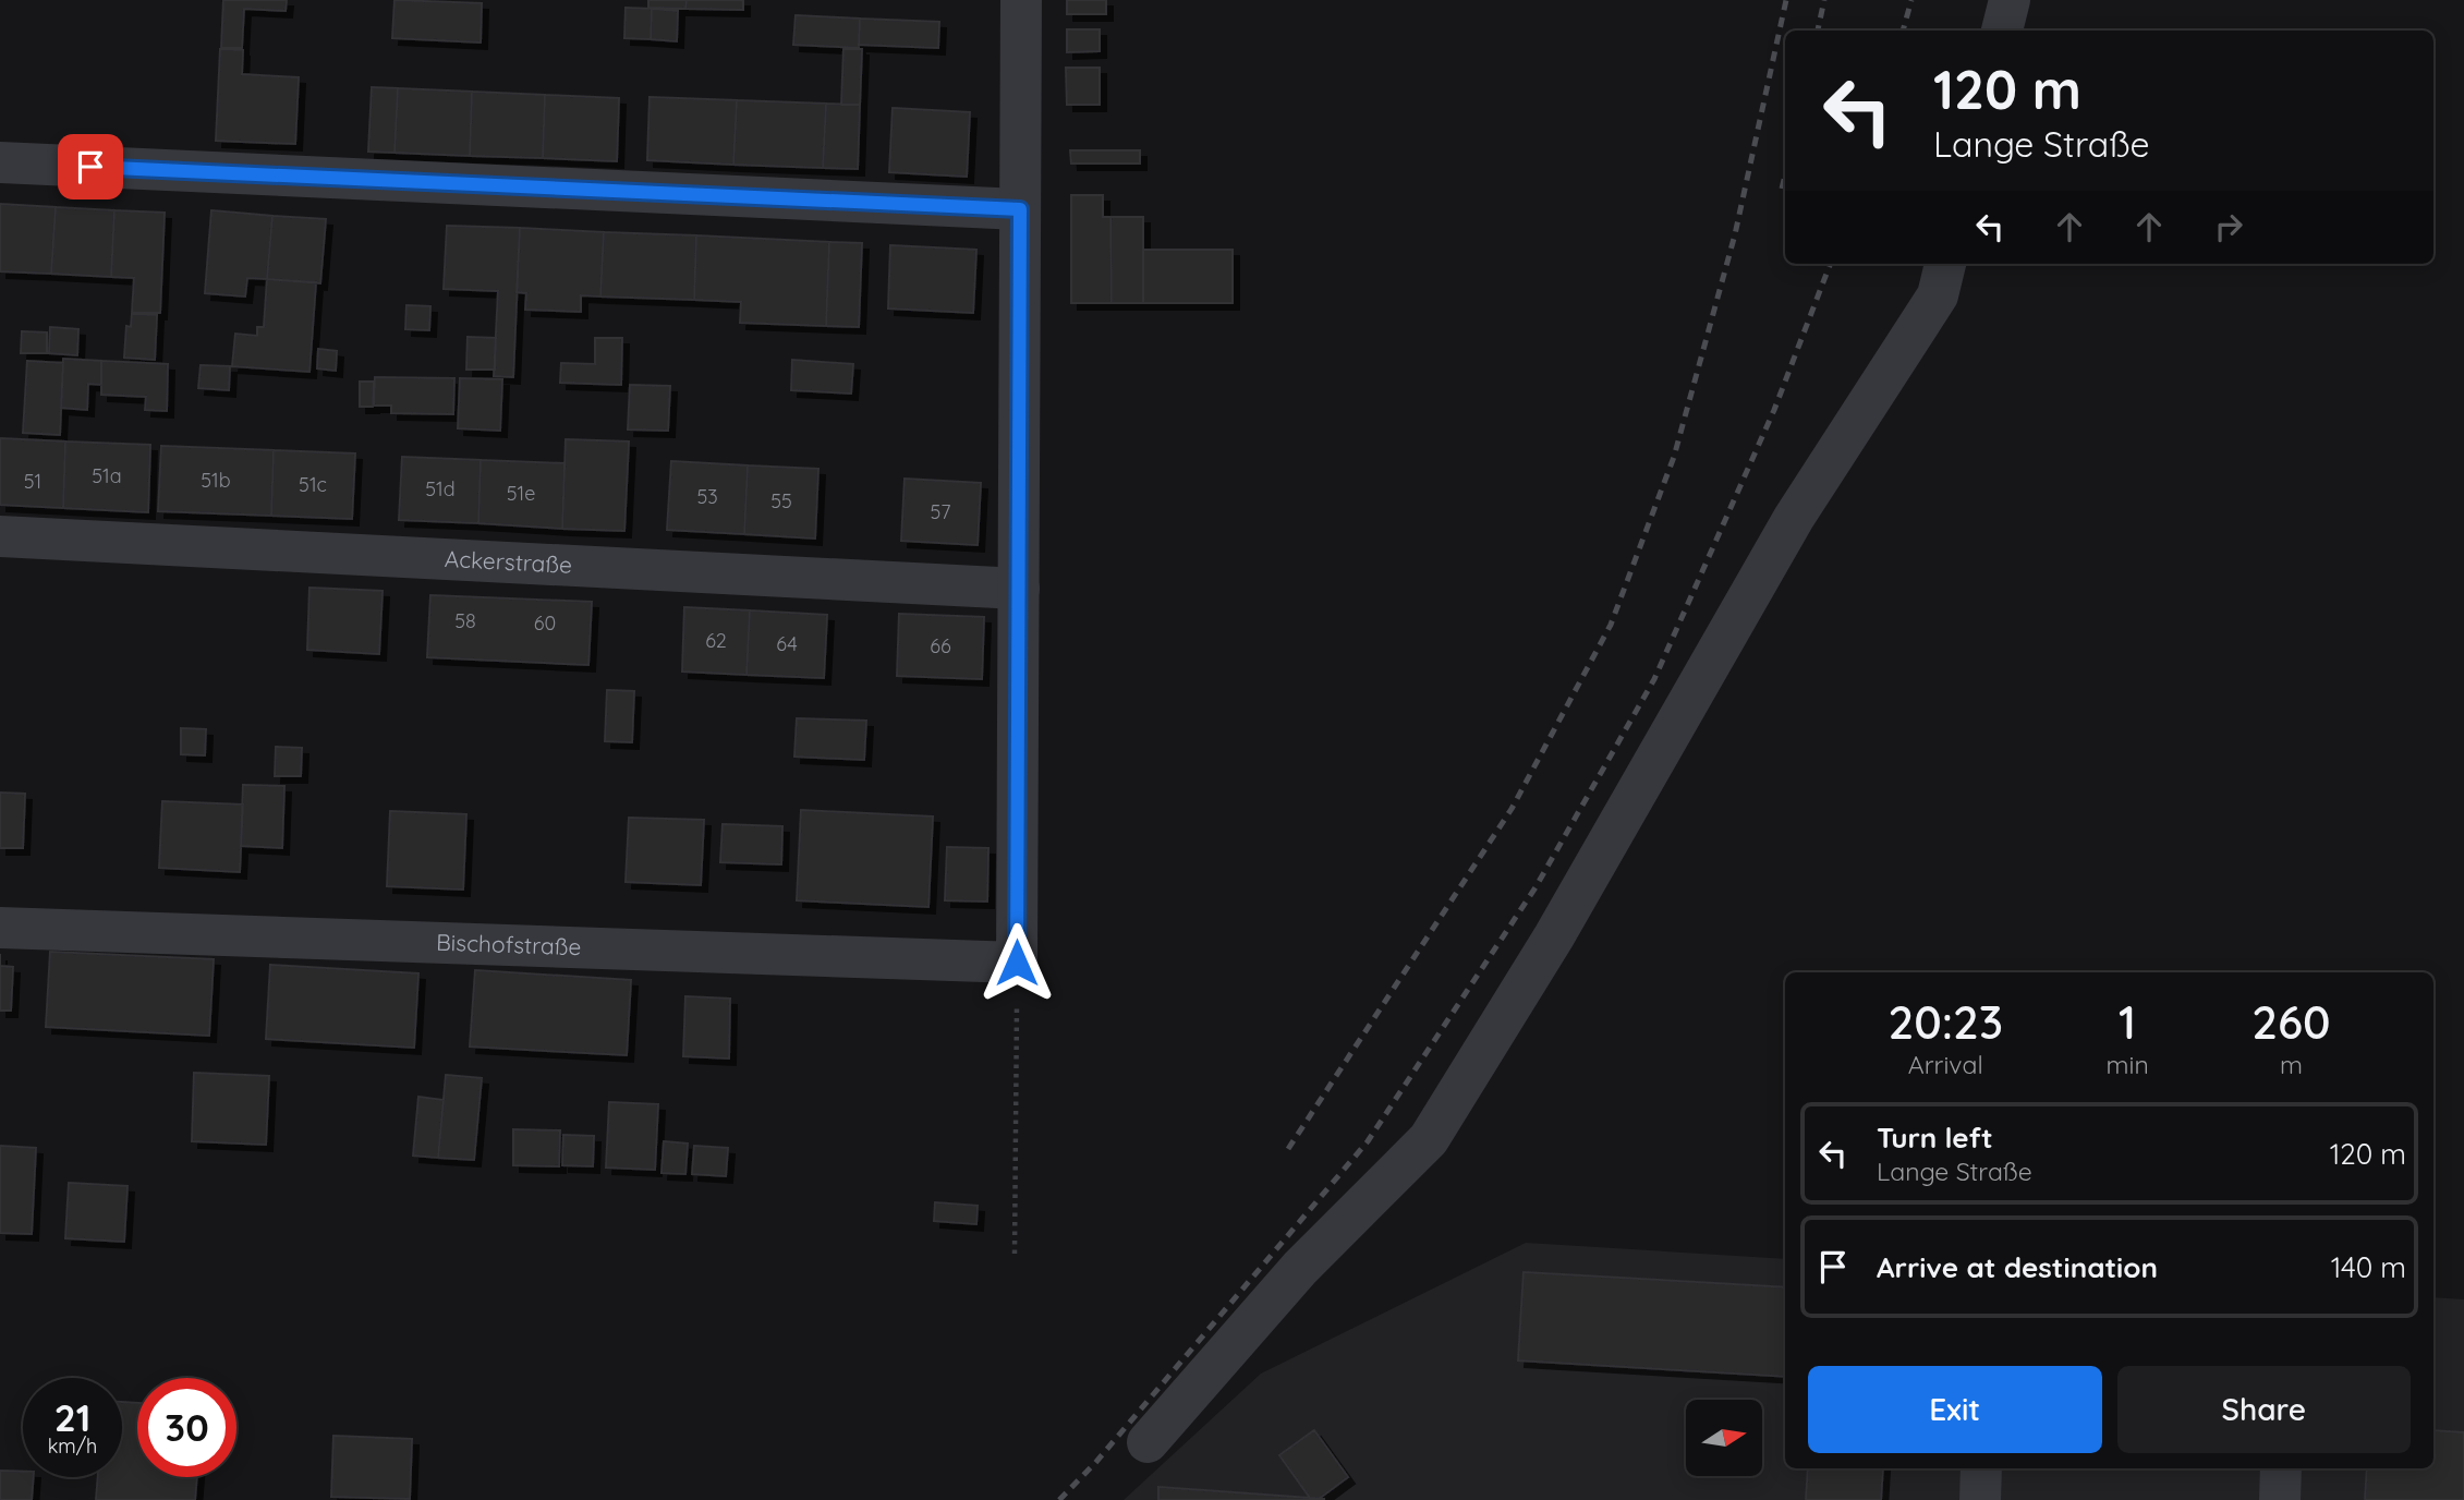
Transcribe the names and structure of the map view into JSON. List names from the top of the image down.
{
  "streets": {
    "street": ["Ackerstraße", "Bischofstraße"]
  },
  "house_numbers": [
    "51a",
    "51b",
    "51",
    "51c",
    "51d",
    "51e",
    "53",
    "55",
    "57",
    "58",
    "60",
    "62",
    "64",
    "66"
  ],
  "north": "right",
  "page": {
    "turn": ["120 m", "Lange Straße"],
    "eta": [
      "20:23",
      "Arrival",
      "1",
      "min",
      "260",
      "m"
    ],
    "list": [
      {
        "name": "Turn left",
        "note": "Lange Straße",
        "value": "120 m"
      },
      {
        "name": "Arrive at destination",
        "value": "140 m"
      }
    ],
    "buttons": ["Exit", "Share"],
    "speed": "21 km/h",
    "limit": "30"
  }
}
